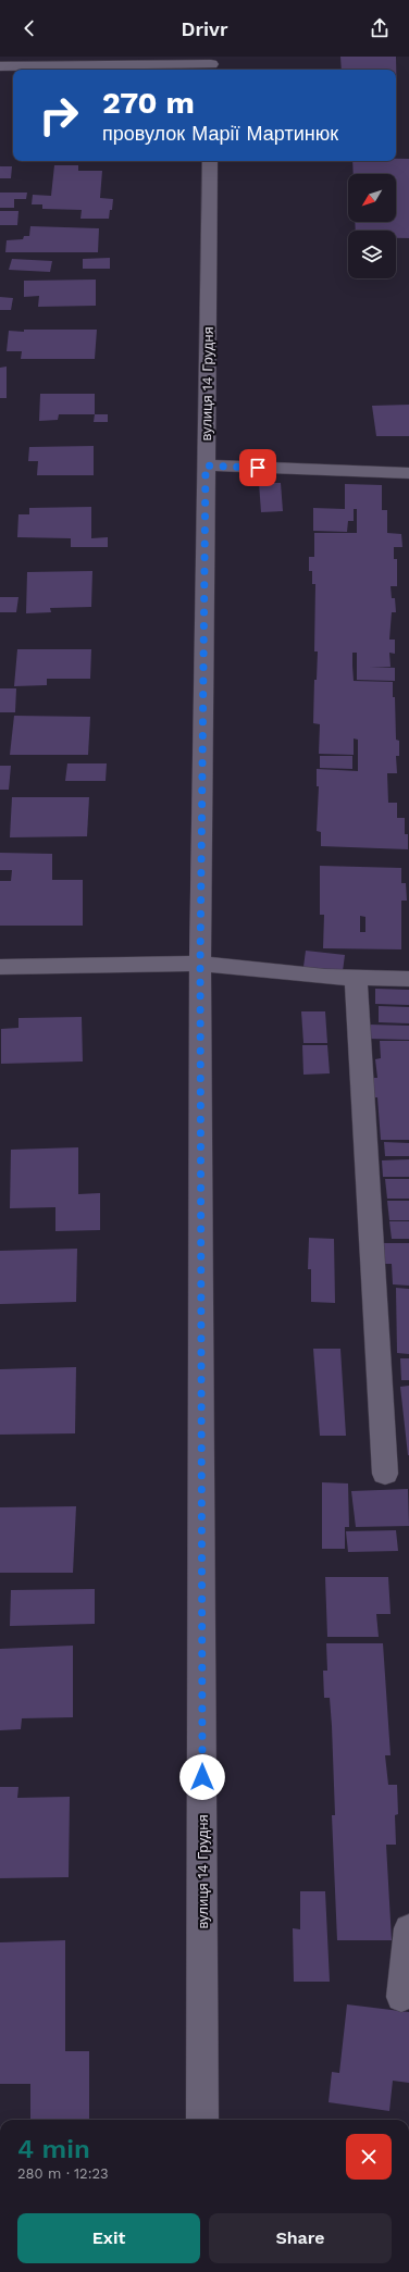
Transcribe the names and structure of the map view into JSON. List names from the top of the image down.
{
  "streets": {
    "street": ["вулиця 14 Грудня"]
  },
  "north": "bottom left",
  "page": {
    "header": "Drivr",
    "turn": ["270 m", "провулок Марії Мартинюк"],
    "heading": ["4 min", "280 m · 12:23"],
    "buttons": ["Exit", "Share"]
  }
}
